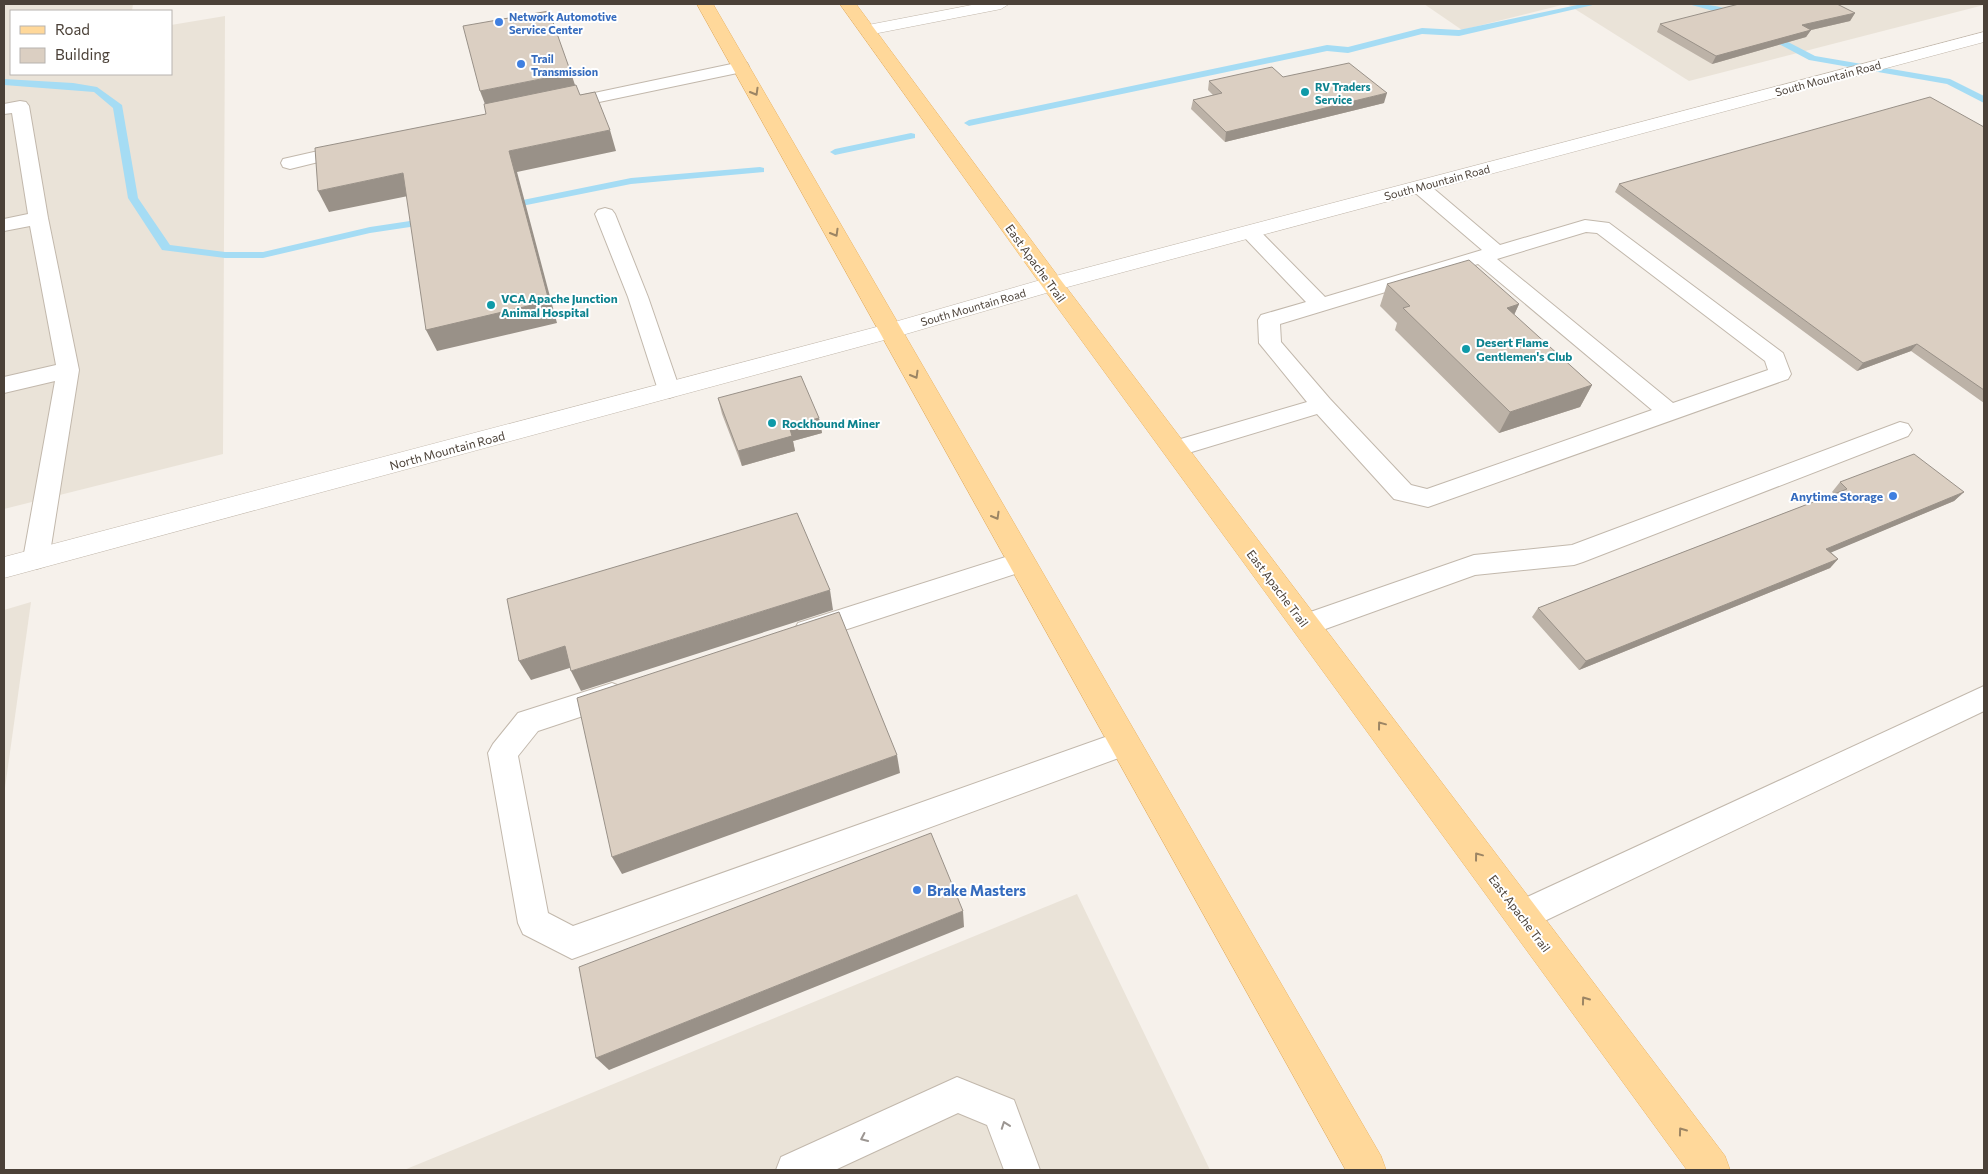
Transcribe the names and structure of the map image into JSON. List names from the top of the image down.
{
  "streets": {
    "main road": ["East Apache Trail"],
    "street": ["South Mountain Road", "North Mountain Road"]
  },
  "crossings": [
    ["South Mountain Road", "East Apache Trail"],
    ["South Mountain Road", "North Mountain Road"]
  ],
  "places": [
    "Network Automotive Service Center",
    "Trail Transmission",
    "RV Traders Service",
    "VCA Apache Junction Animal Hospital",
    "Desert Flame Gentlemen's Club",
    "Rockhound Miner",
    "Anytime Storage",
    "Brake Masters"
  ],
  "legend": ["Road", "Building"]
}
